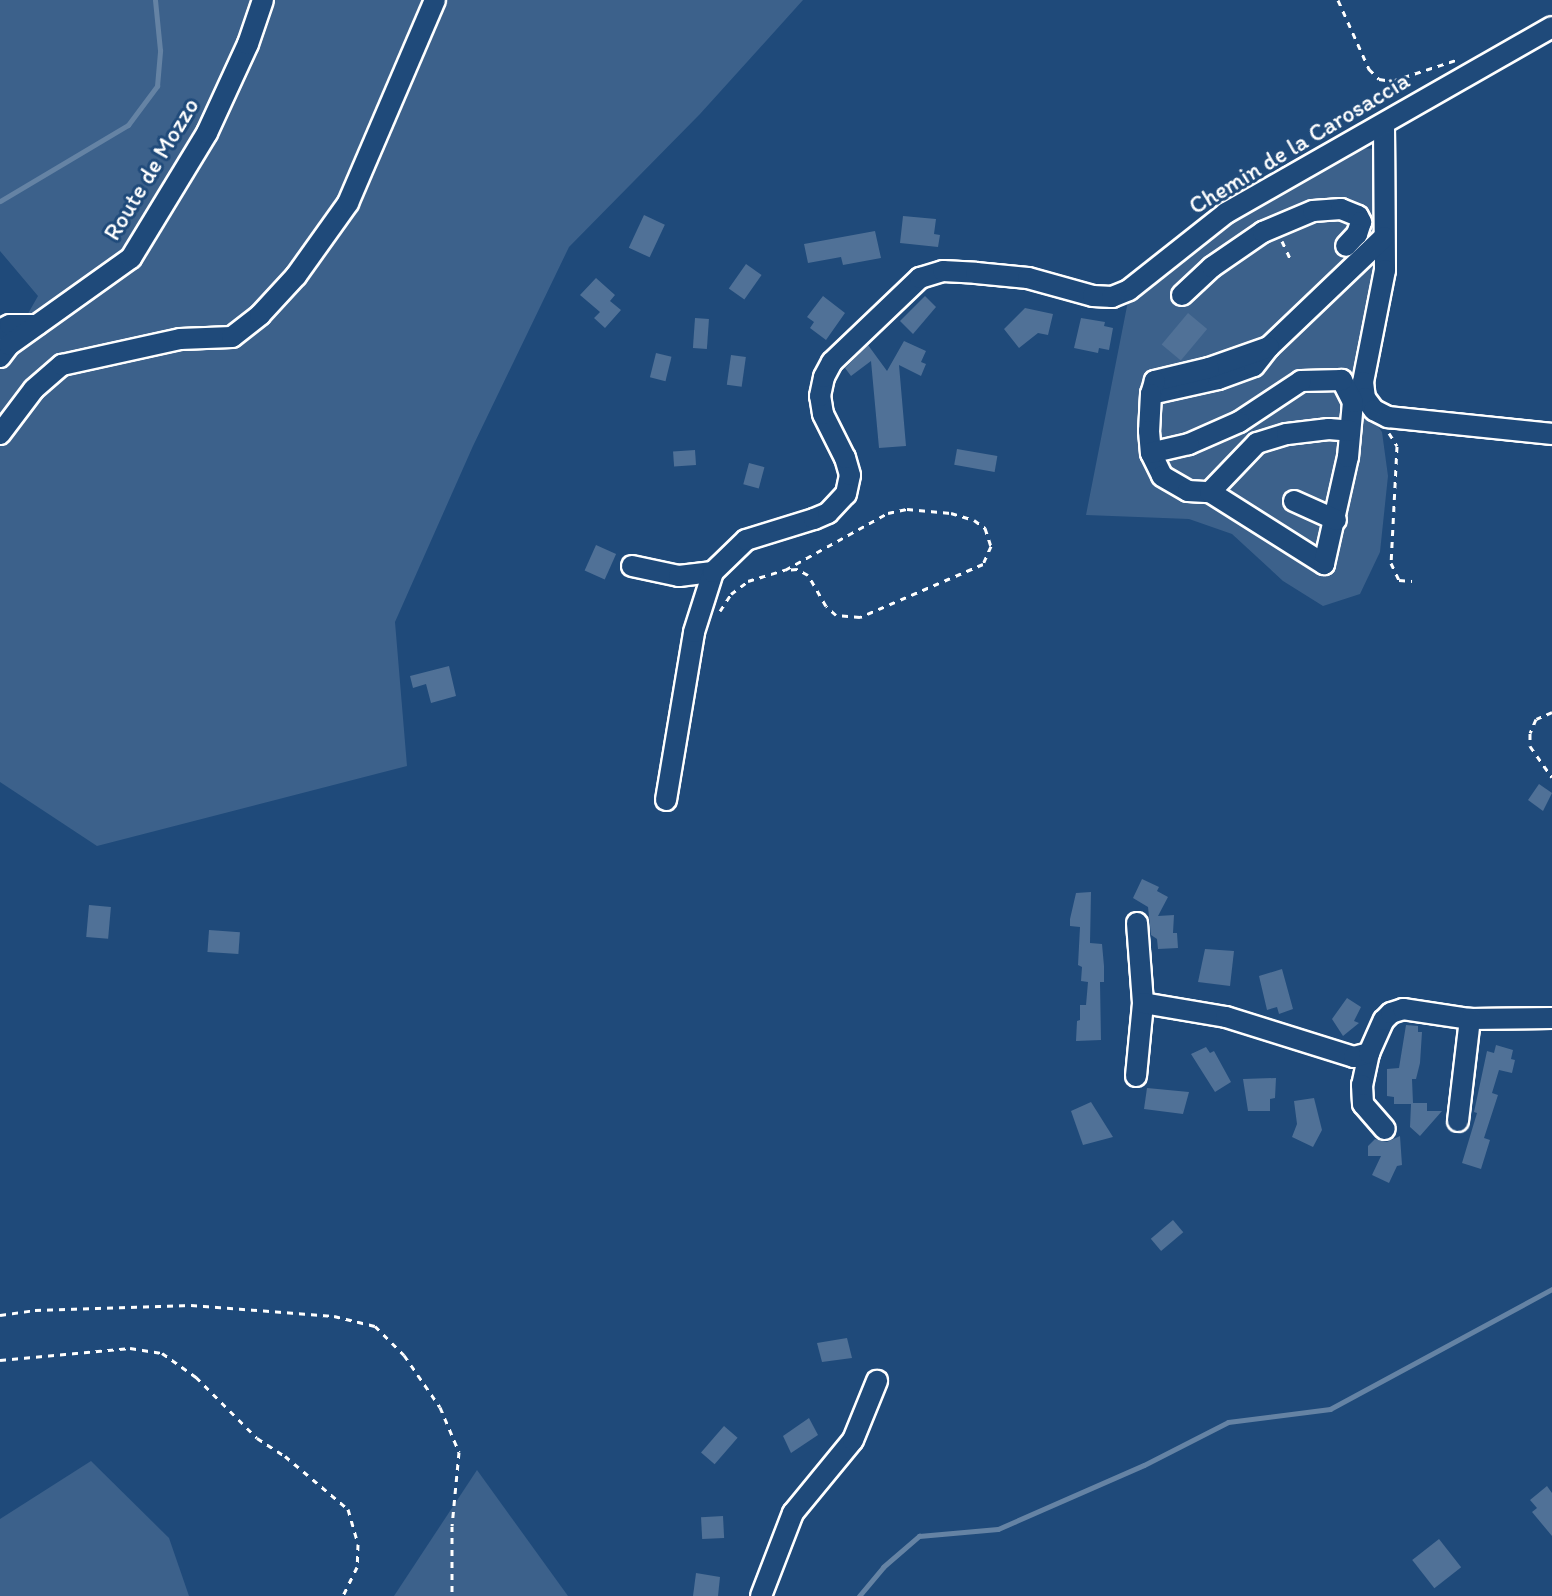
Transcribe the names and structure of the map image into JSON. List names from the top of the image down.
{
  "streets": {
    "street": ["Chemin de la Carosaccia", "Route de Mozzo"]
  }
}
